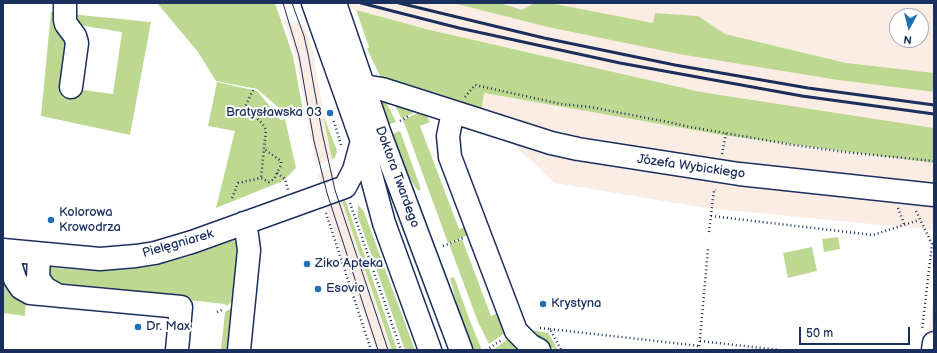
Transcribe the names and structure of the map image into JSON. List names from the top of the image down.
{
  "streets": {
    "street": ["Józefa Wybickiego", "Doktora Twardego", "Pielęgniarek"]
  },
  "crossings": [
    ["Józefa Wybickiego", "Doktora Twardego"]
  ],
  "places": [
    "Bratysławska 03",
    "Kolorowa Krowodrza",
    "Ziko Apteka",
    "Esovio",
    "Krystyna",
    "Dr. Max"
  ],
  "scale_bar": "50 m",
  "north": "bottom"
}
